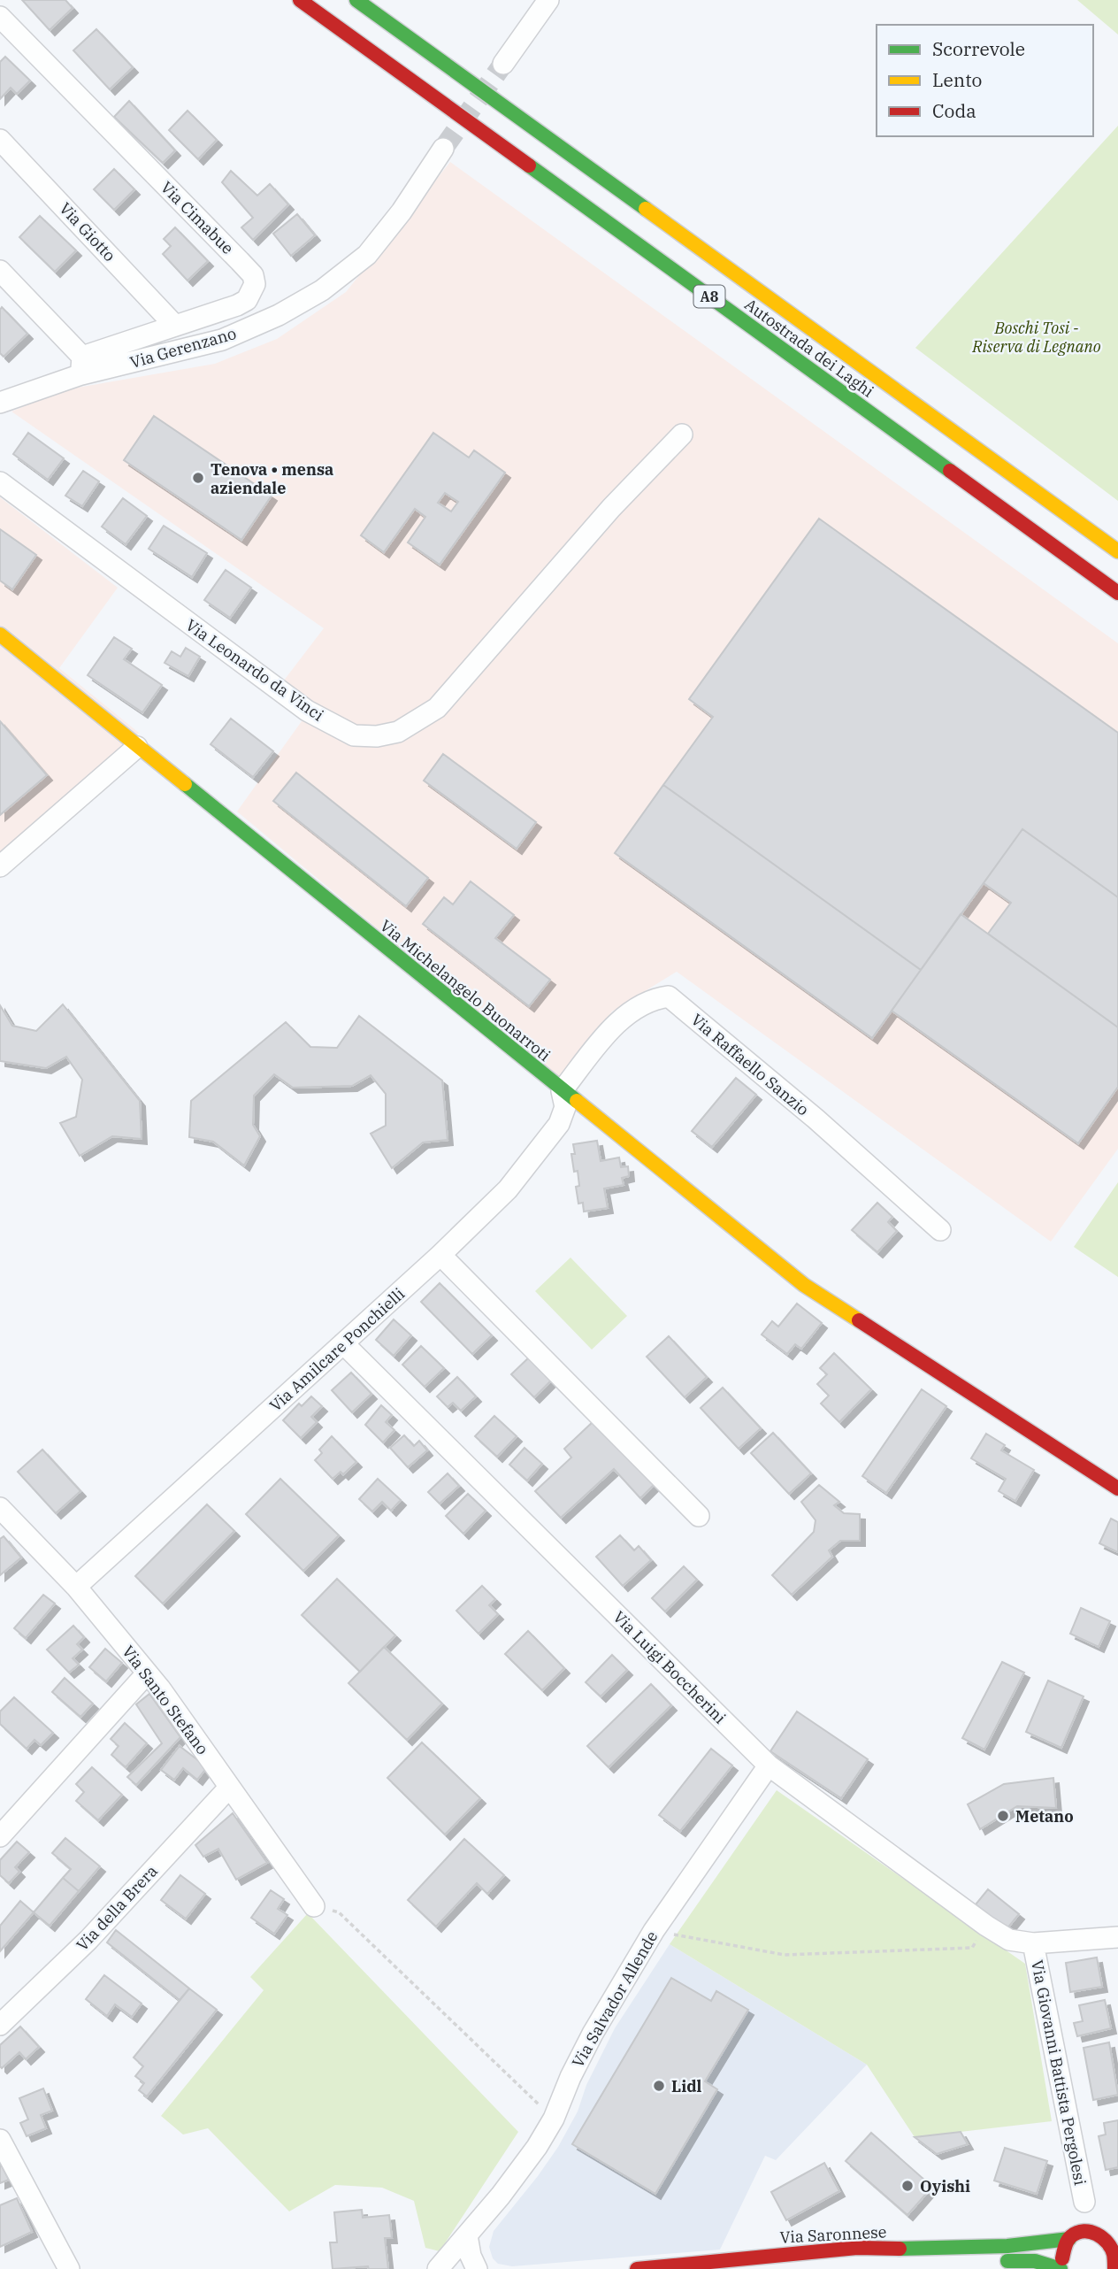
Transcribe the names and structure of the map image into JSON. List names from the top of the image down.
{
  "streets": {
    "main road": [
      "A8",
      "Autostrada dei Laghi",
      "Via Michelangelo Buonarroti",
      "Via Saronnese"
    ],
    "street": [
      "Via Cimabue",
      "Via Giotto",
      "Via Gerenzano",
      "Via Leonardo da Vinci",
      "Via Raffaello Sanzio",
      "Via Amilcare Ponchielli",
      "Via Luigi Boccherini",
      "Via Santo Stefano",
      "Via della Brera",
      "Via Salvador Allende",
      "Via Giovanni Battista Pergolesi"
    ]
  },
  "crossings": [
    ["Via Cimabue", "Via Giotto"],
    ["Via Cimabue", "Via Gerenzano"],
    ["Via Michelangelo Buonarroti", "Via Raffaello Sanzio"],
    ["Via Michelangelo Buonarroti", "Via Amilcare Ponchielli"],
    ["Via Raffaello Sanzio", "Via Amilcare Ponchielli"],
    ["Via Amilcare Ponchielli", "Via Luigi Boccherini"],
    ["Via Amilcare Ponchielli", "Via Santo Stefano"],
    ["Via Luigi Boccherini", "Via Salvador Allende"],
    ["Via Luigi Boccherini", "Via Giovanni Battista Pergolesi"],
    ["Via Santo Stefano", "Via della Brera"],
    ["Via Giovanni Battista Pergolesi", "Via Saronnese"]
  ],
  "parks": ["Boschi Tosi - Riserva di Legnano"],
  "places": [
    "Tenova • mensa aziendale",
    "Metano",
    "Lidl",
    "Oyishi"
  ],
  "legend": ["Scorrevole", "Lento", "Coda"]
}
